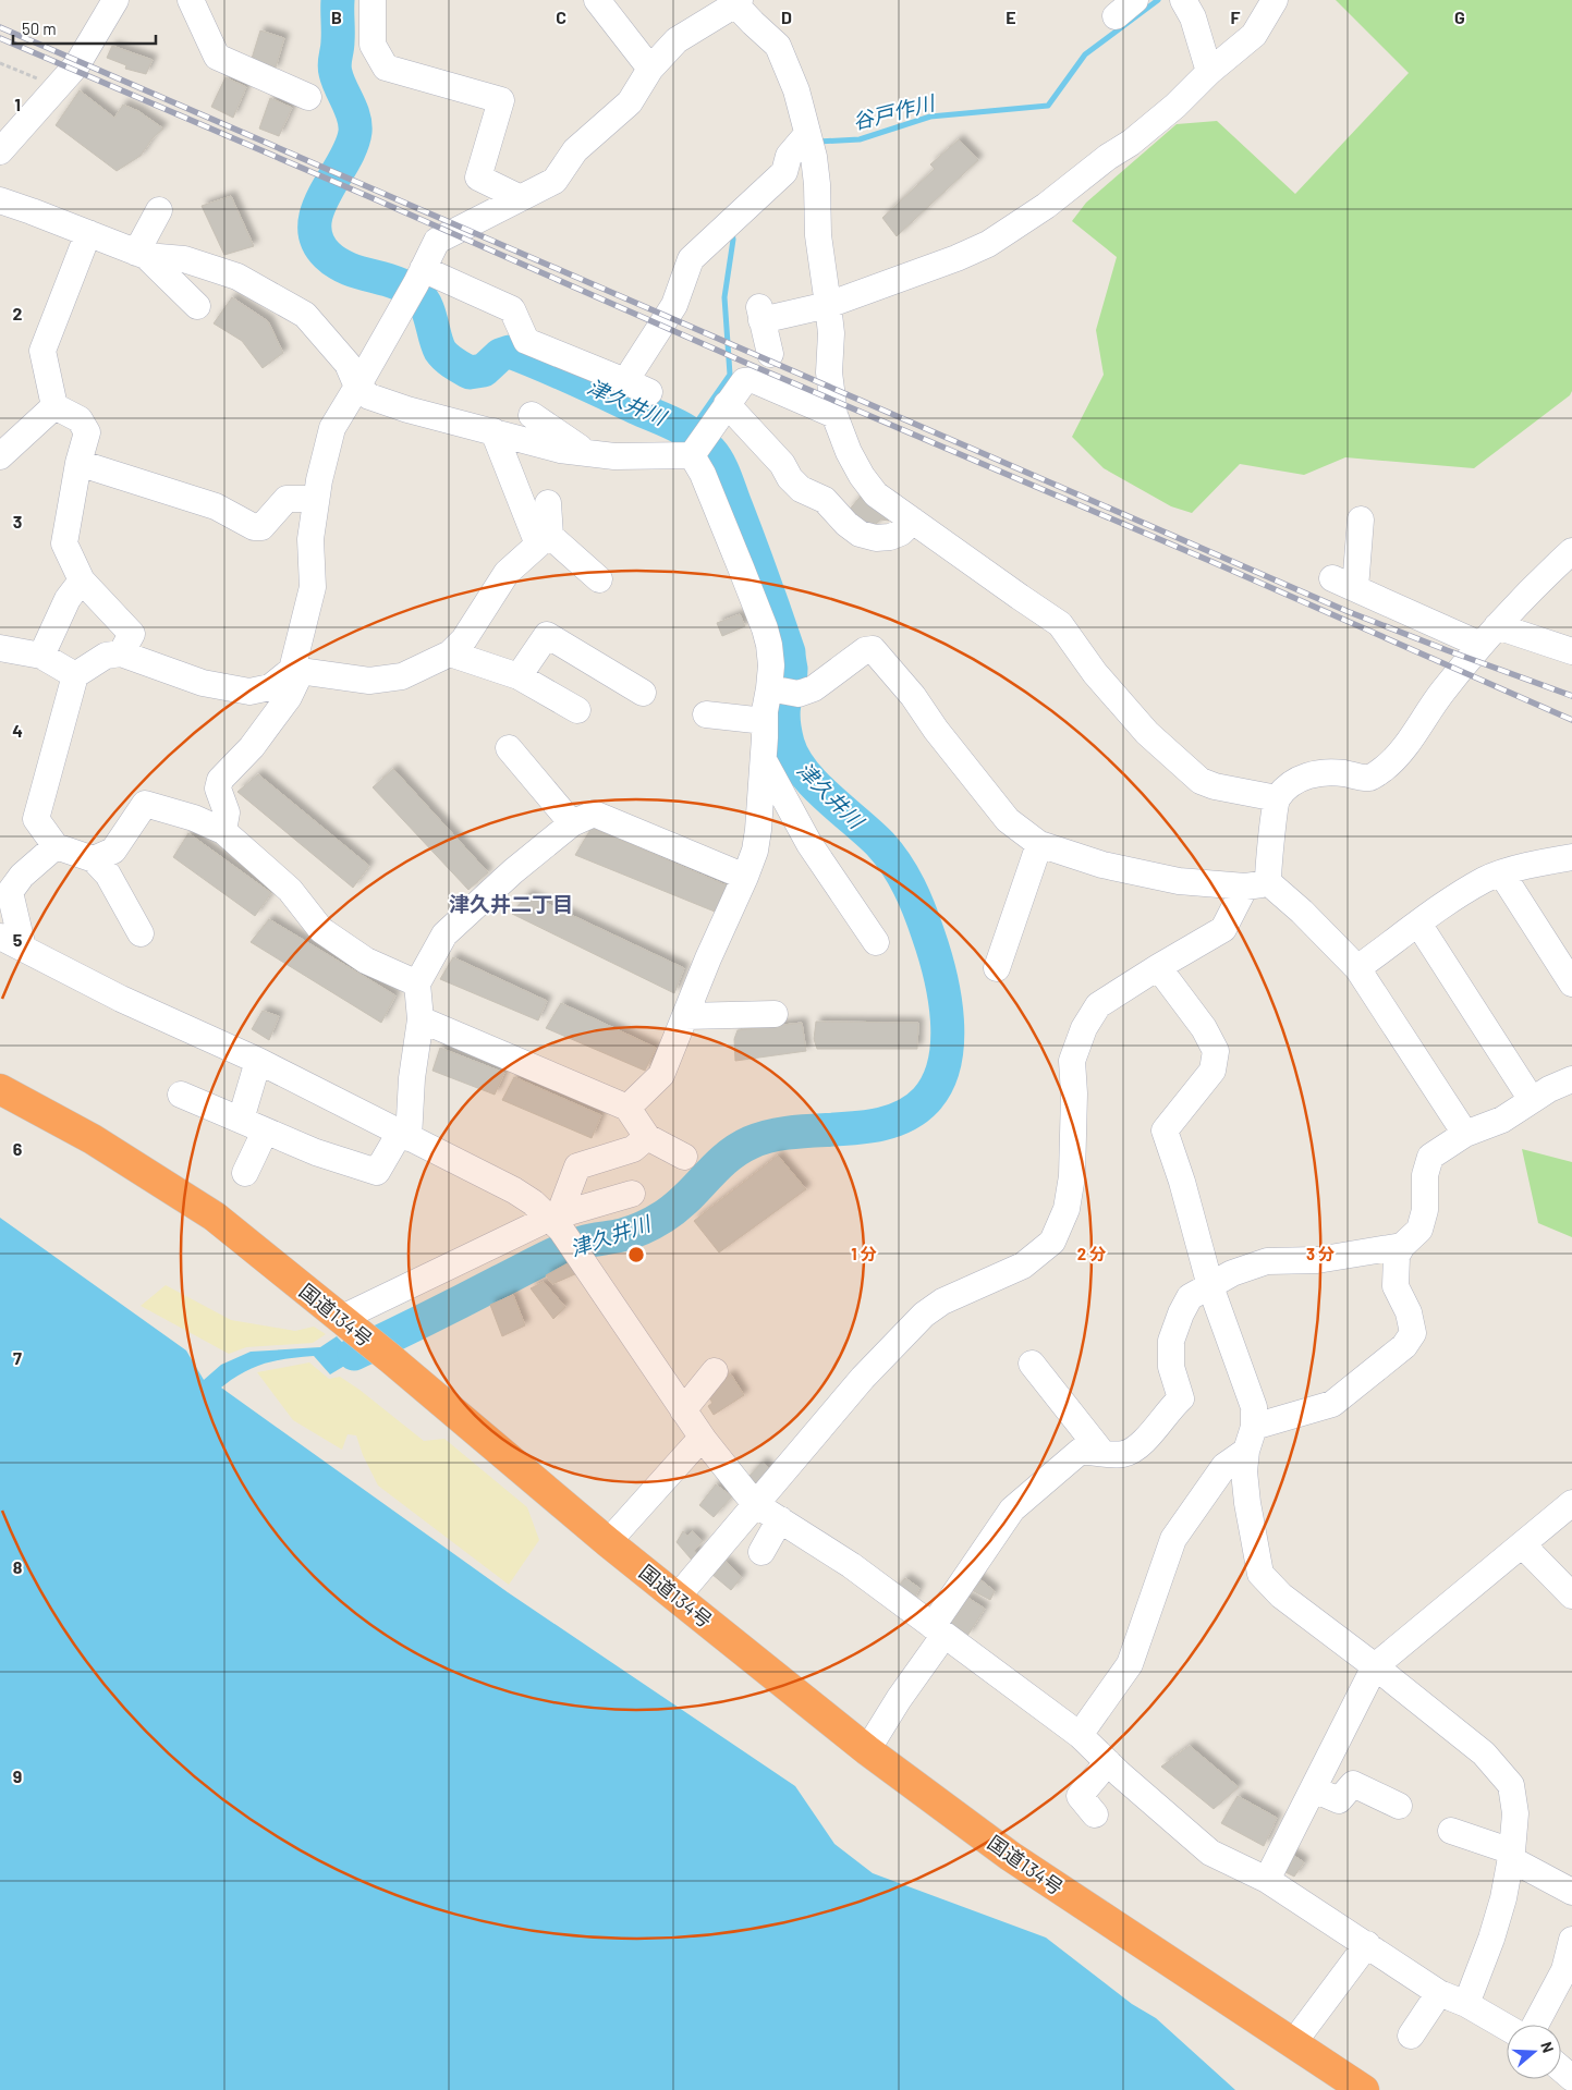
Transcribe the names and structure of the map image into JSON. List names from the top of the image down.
{
  "streets": {
    "highway": ["国道134号"]
  },
  "districts": ["津久井二丁目"],
  "water": ["谷戸作川", "津久井川"],
  "scale_bar": "50 m",
  "north": "right",
  "grid": {
    "columns": [
      "B",
      "C",
      "D",
      "E",
      "F",
      "G"
    ],
    "rows": [
      "1",
      "2",
      "3",
      "4",
      "5",
      "6",
      "7",
      "8",
      "9"
    ]
  },
  "rings": ["1 分", "2 分", "3 分"]
}
